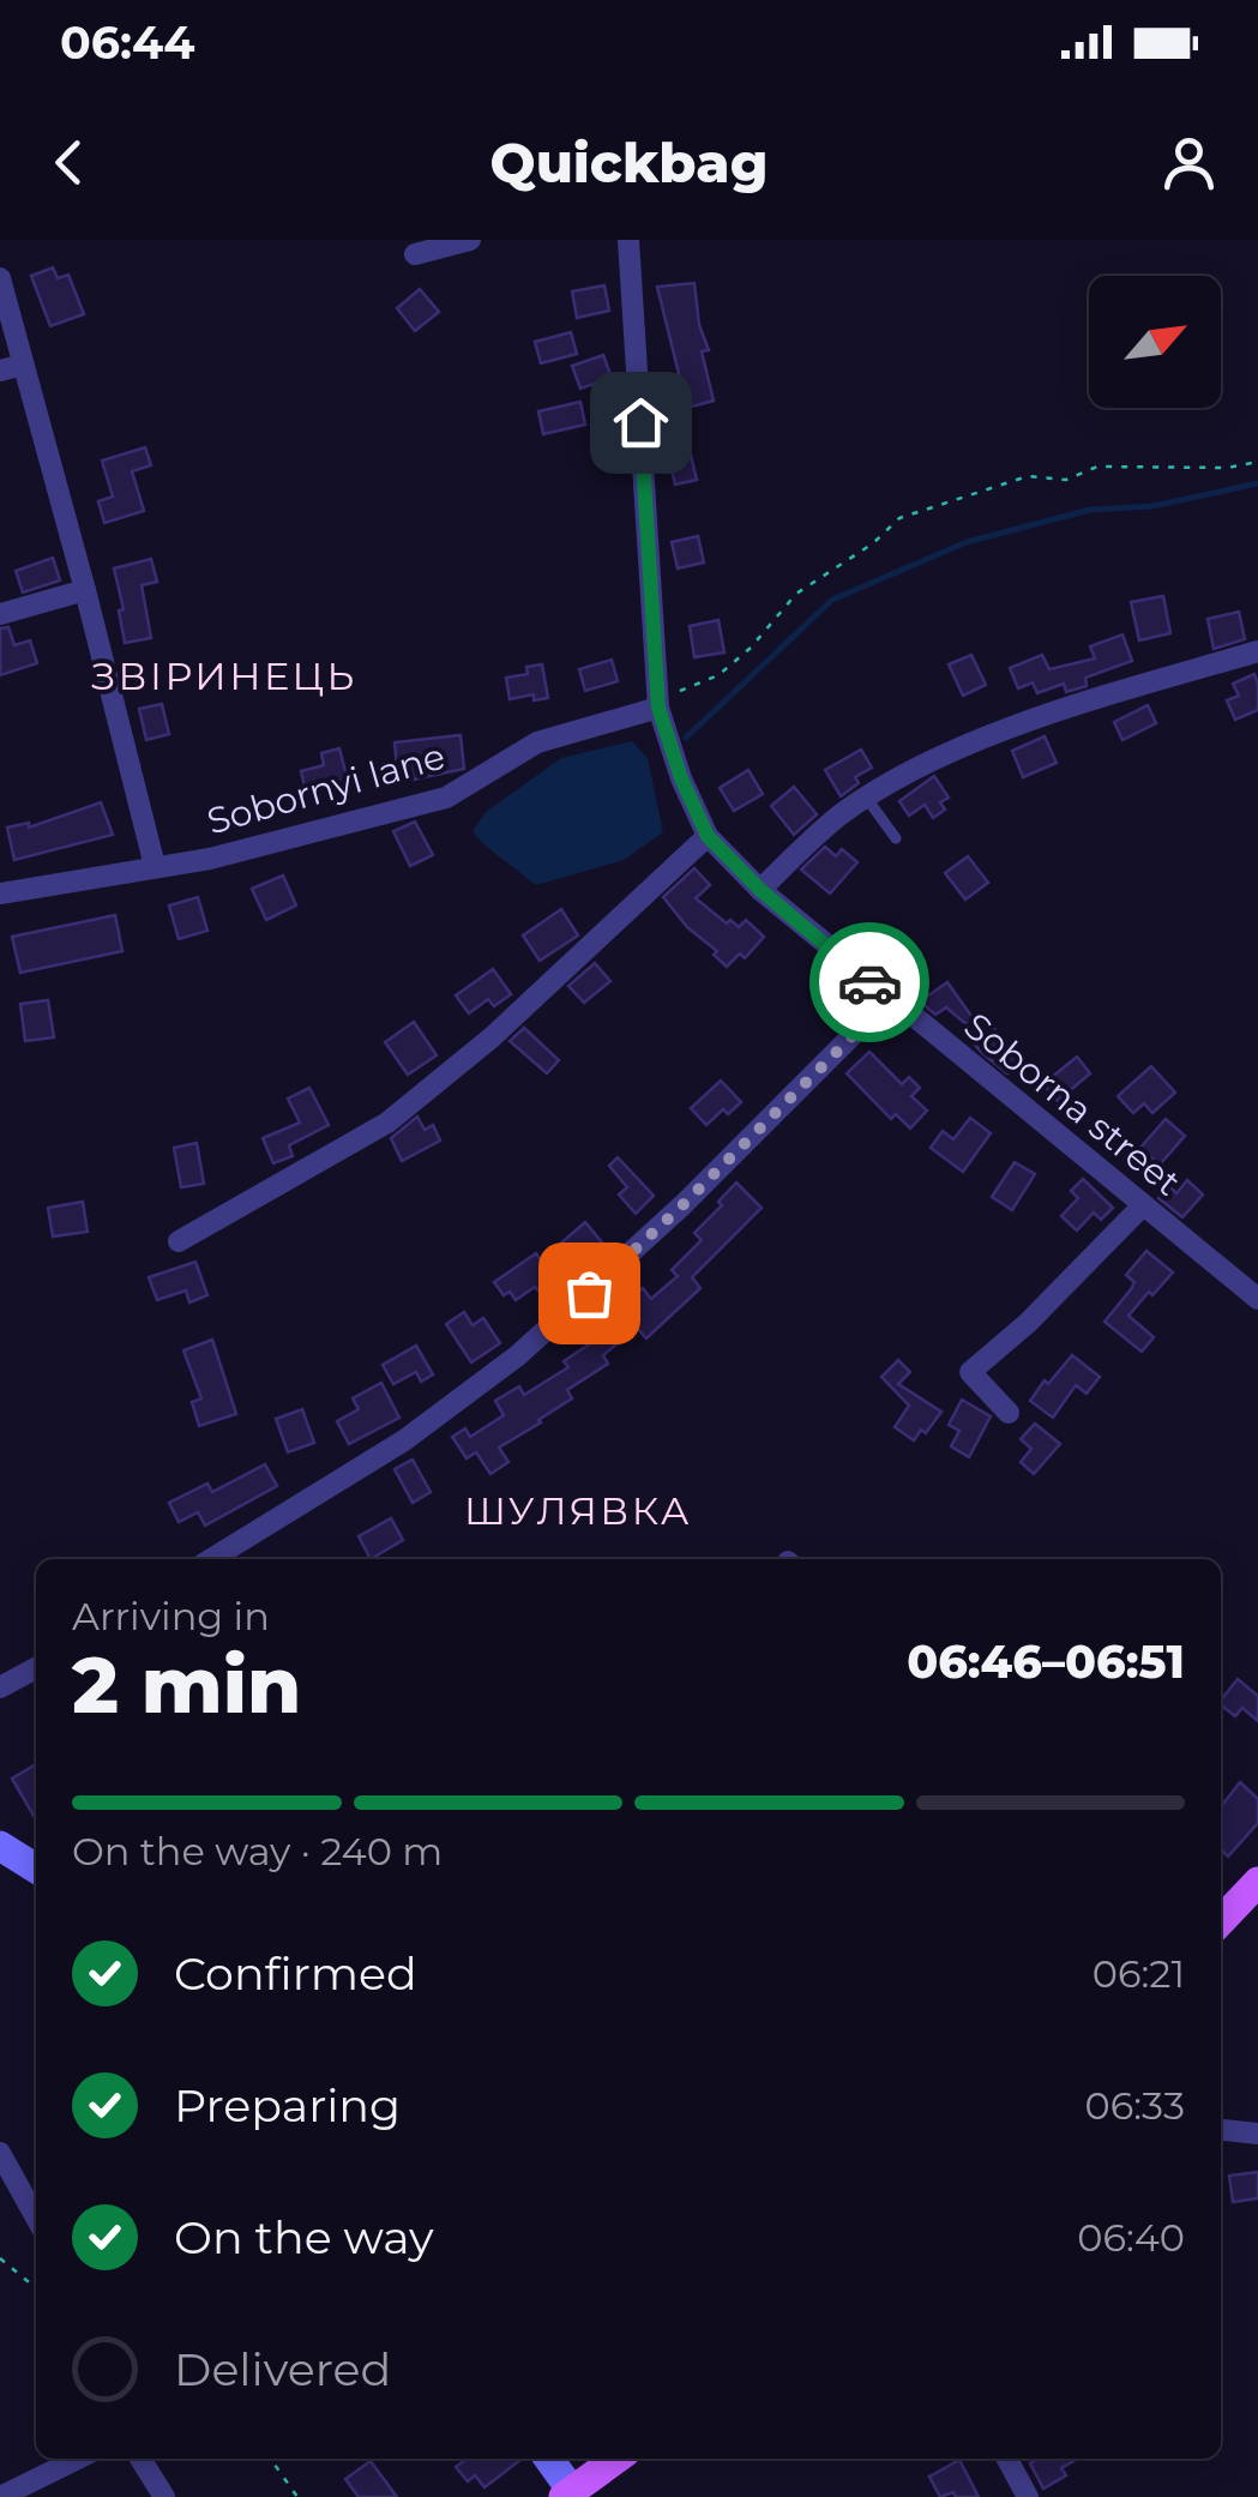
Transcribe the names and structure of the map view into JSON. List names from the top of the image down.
{
  "streets": {
    "street": ["Sobornyi lane", "Soborna street"]
  },
  "crossings": [
    ["Sobornyi lane", "Soborna street"]
  ],
  "districts": ["ЗВІРИНЕЦЬ", "ШУЛЯВКА"],
  "north": "top right",
  "page": {
    "status": "06:44",
    "header": "Quickbag",
    "heading": ["2 min", "Arriving in", "06:46–06:51"],
    "bar": "On the way · 240 m",
    "list": [
      ["Confirmed", "06:21"],
      ["Preparing", "06:33"],
      ["On the way", "06:40"],
      "Delivered"
    ]
  }
}
